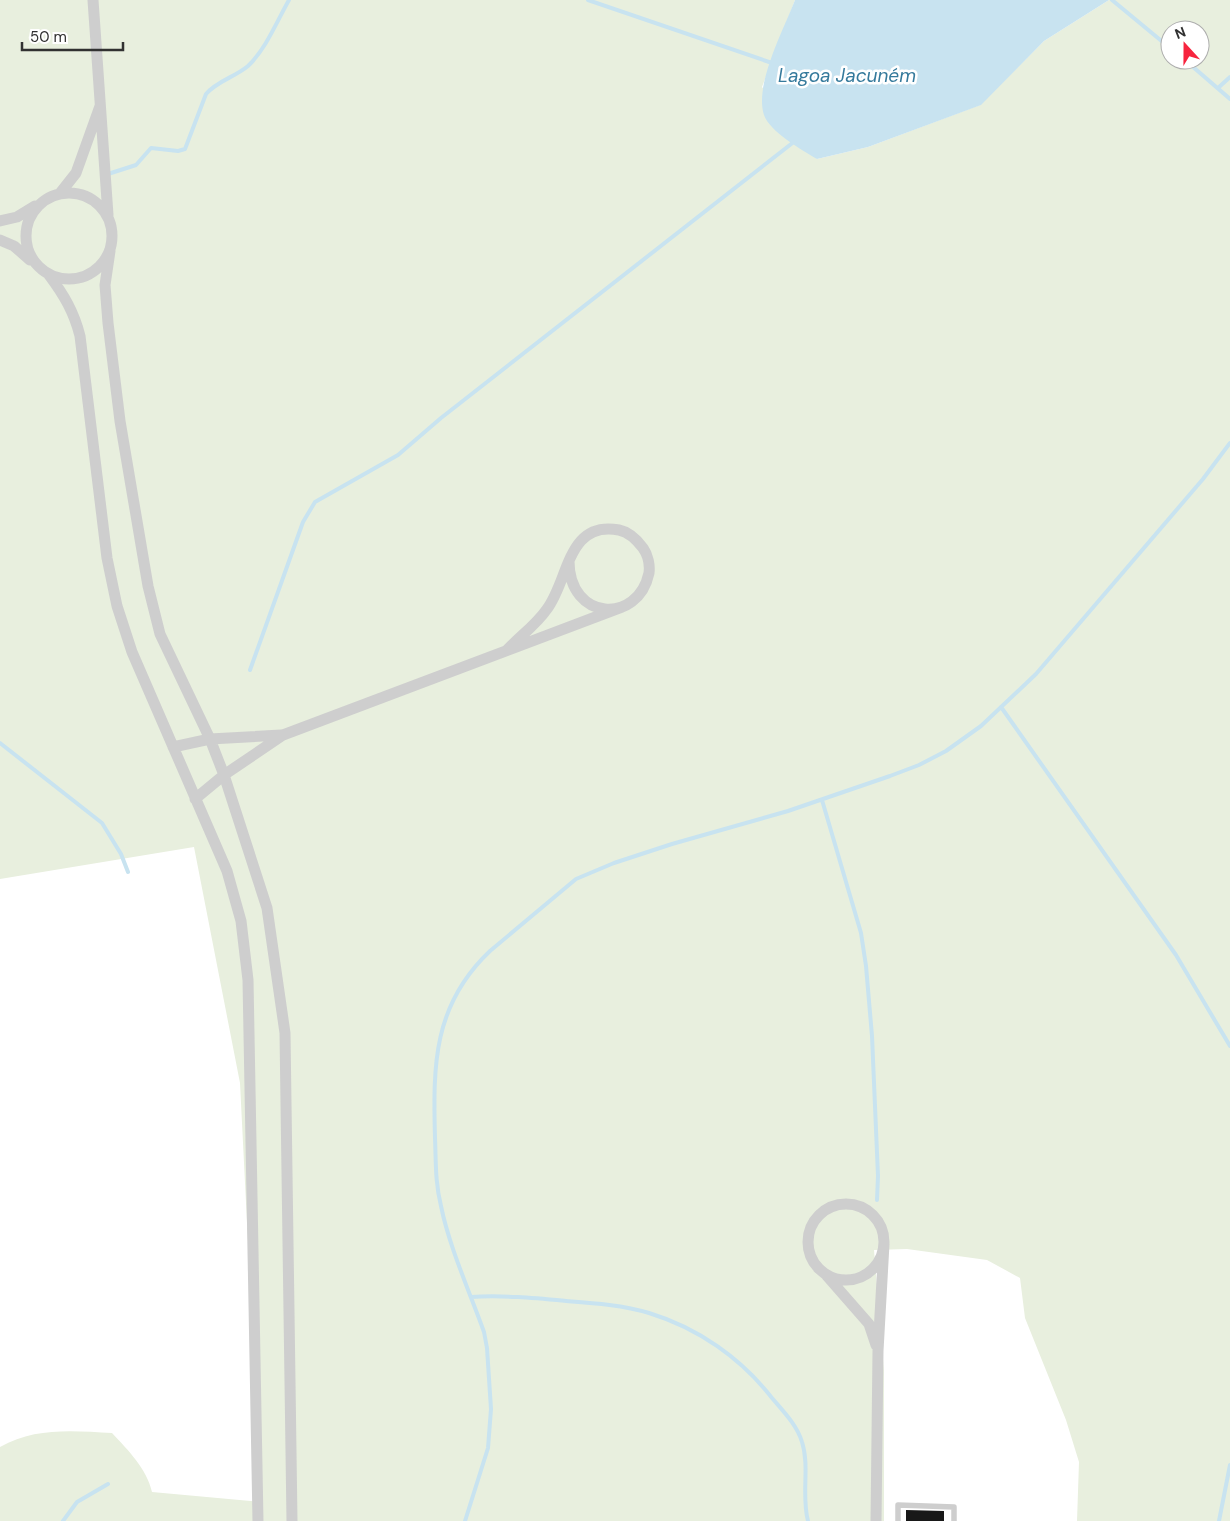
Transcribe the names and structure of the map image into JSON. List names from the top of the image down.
{
  "water": ["Lagoa Jacuném"],
  "scale_bar": "50 m",
  "north": "top"
}
